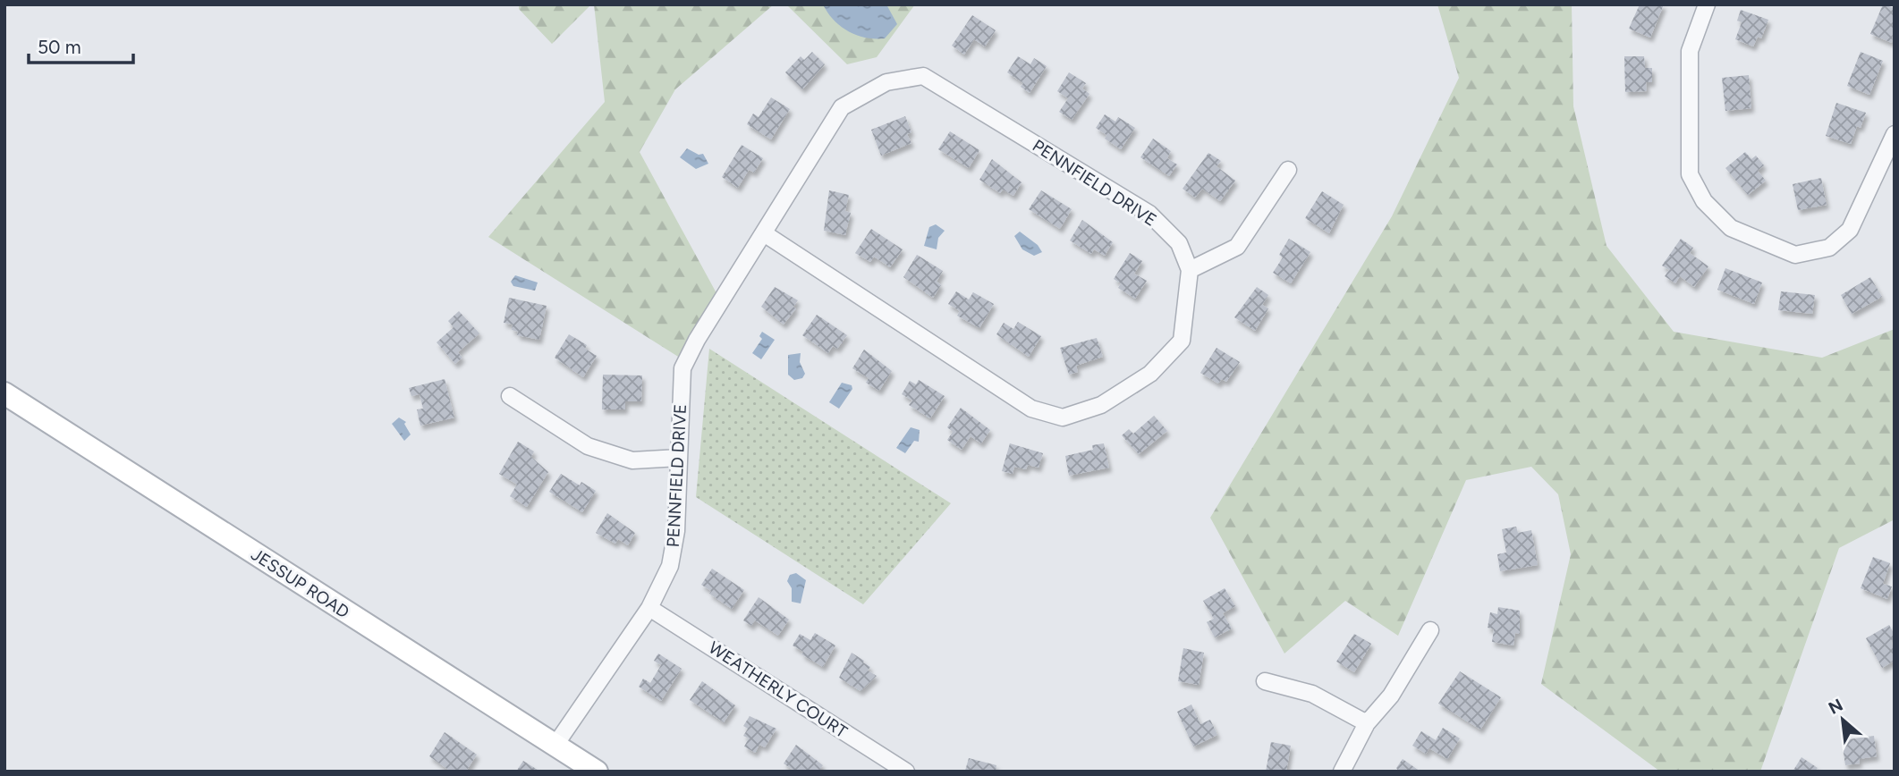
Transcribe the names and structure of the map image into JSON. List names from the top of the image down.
{
  "streets": {
    "street": ["PENNFIELD DRIVE", "JESSUP ROAD", "WEATHERLY COURT"]
  },
  "crossings": [
    ["PENNFIELD DRIVE", "JESSUP ROAD"],
    ["PENNFIELD DRIVE", "WEATHERLY COURT"]
  ],
  "scale_bar": "50 m",
  "north": "top left"
}
